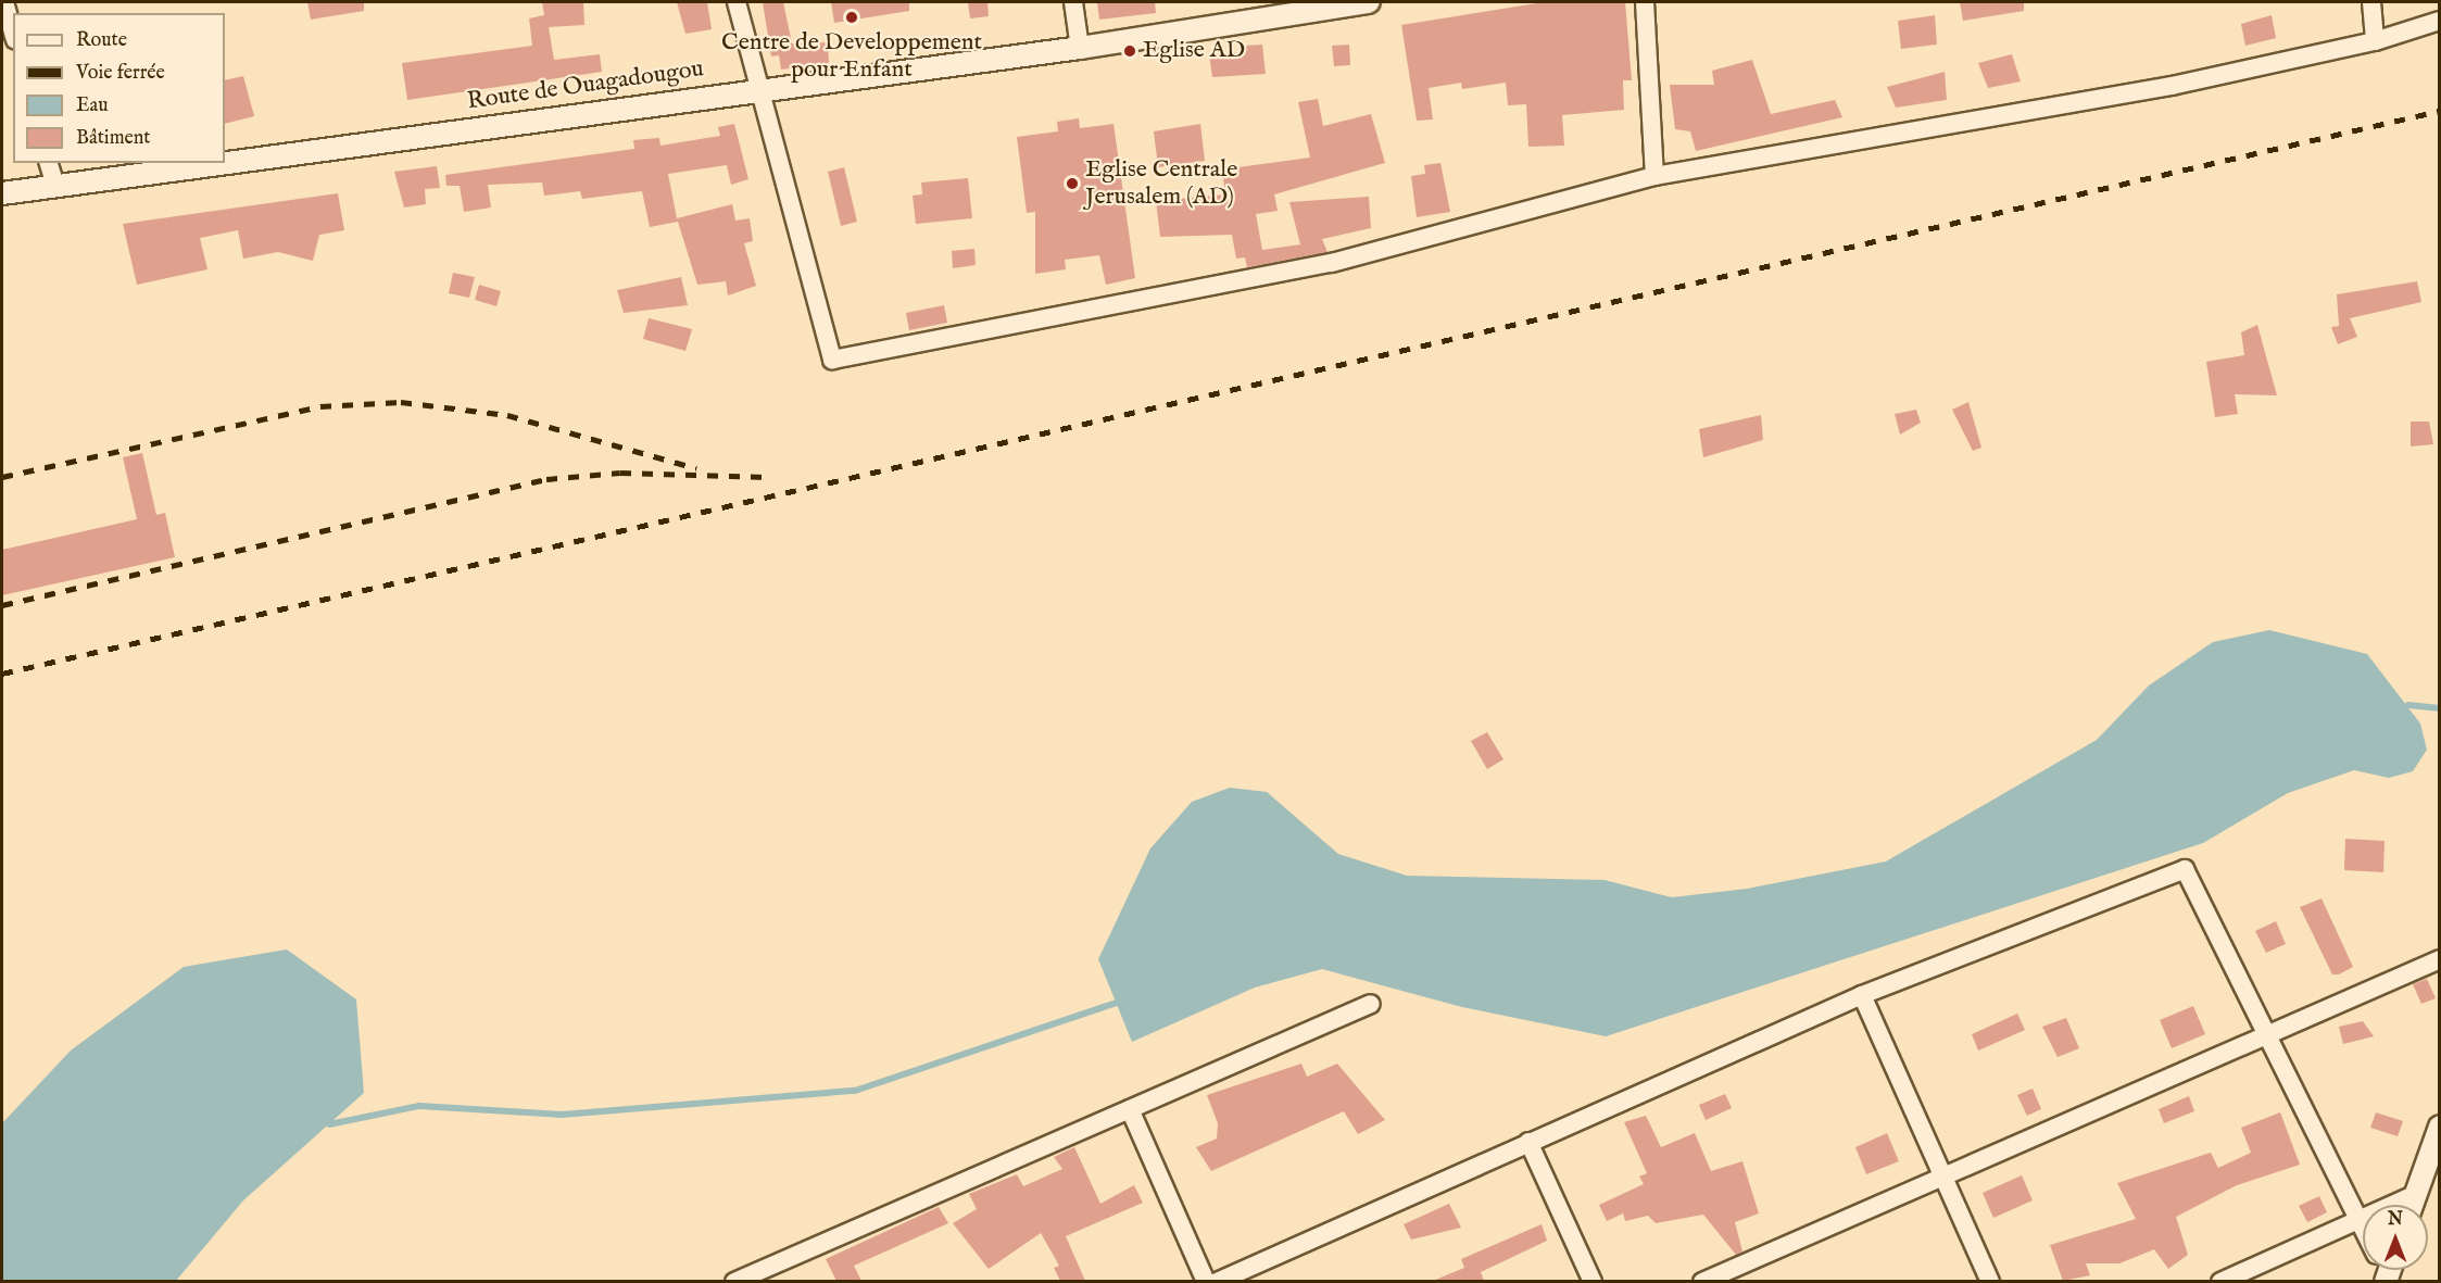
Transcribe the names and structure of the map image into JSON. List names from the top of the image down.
{
  "streets": {
    "street": ["Route de Ouagadougou"]
  },
  "places": ["Centre de Developpement pour Enfant", "Eglise AD", "Eglise Centrale Jerusalem (AD)"],
  "legend": [
    "Route",
    "Voie ferrée",
    "Eau",
    "Bâtiment"
  ],
  "north": "top"
}
